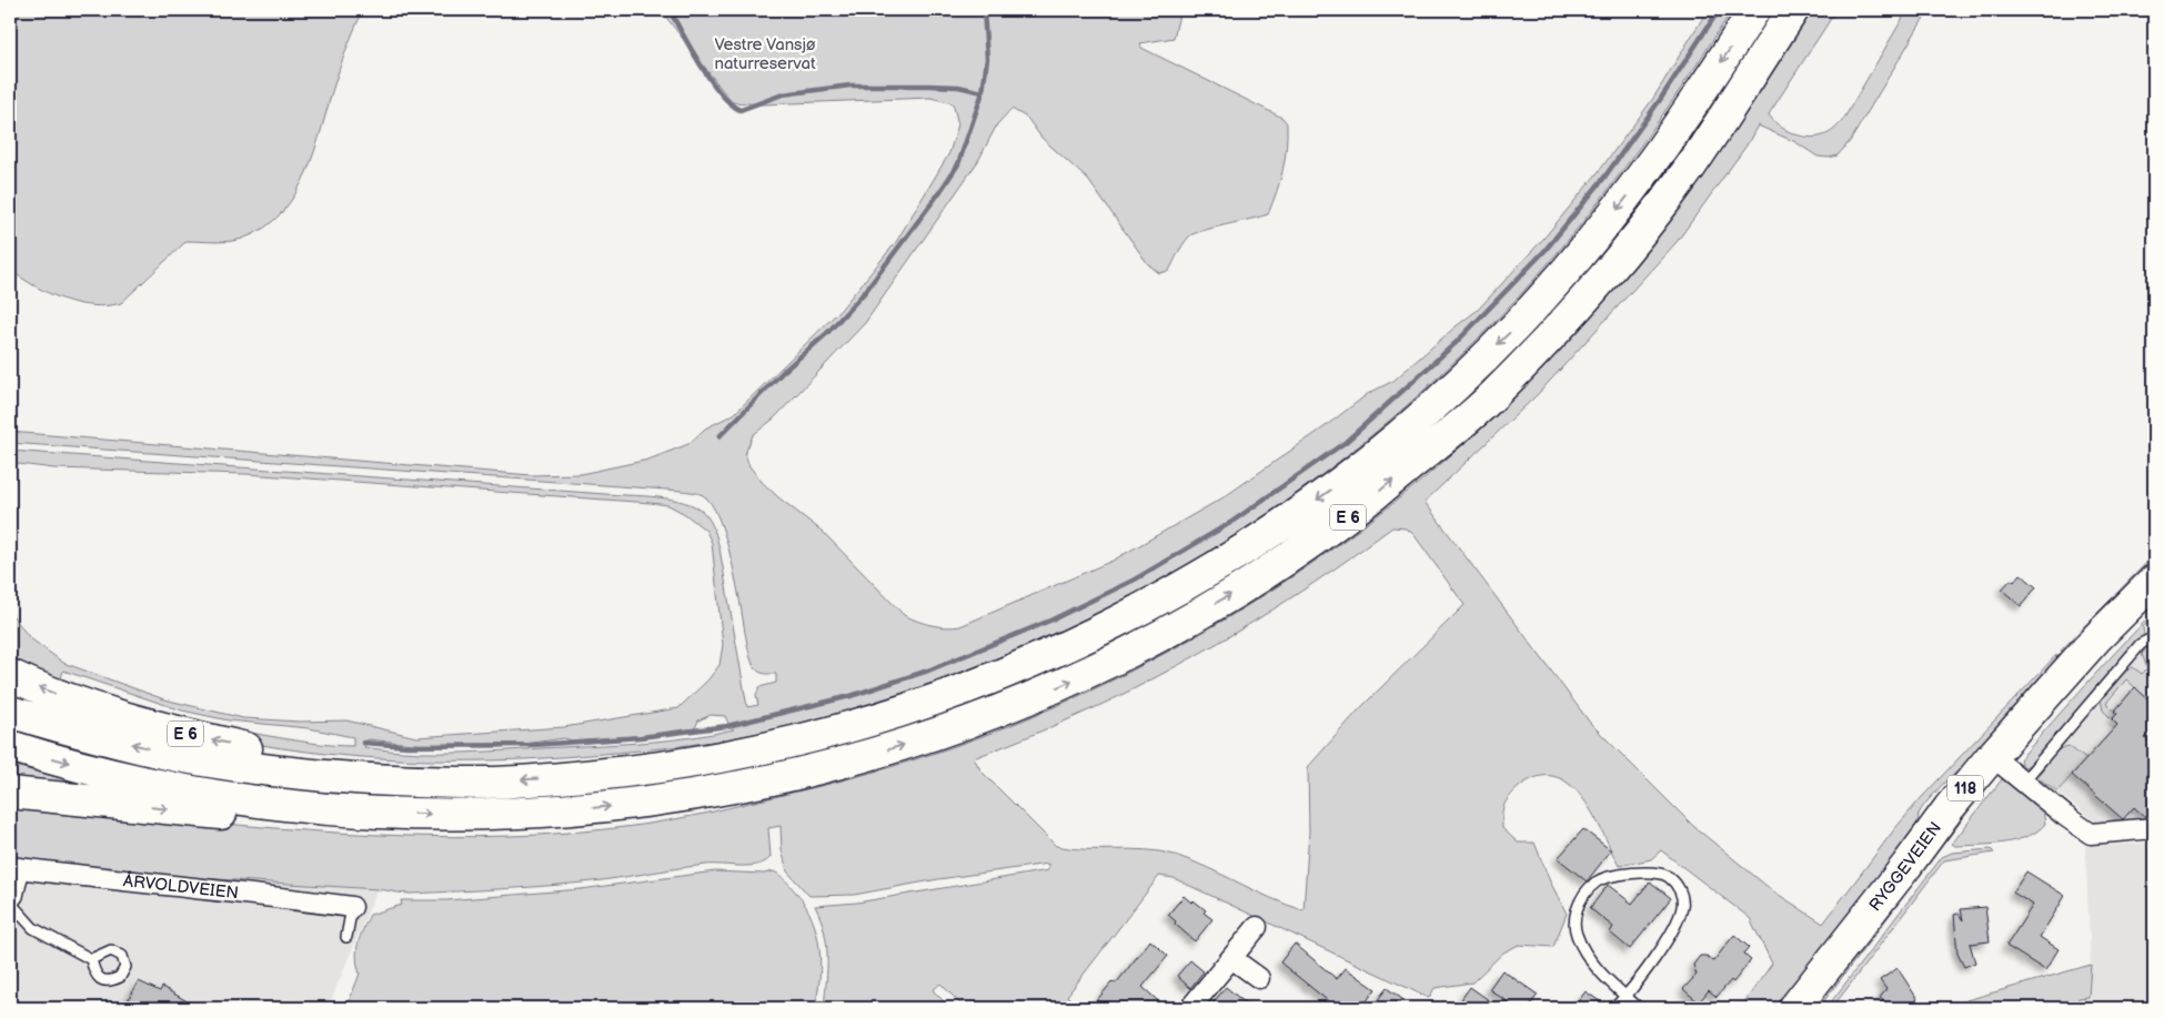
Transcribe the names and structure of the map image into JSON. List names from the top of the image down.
{
  "streets": {
    "main road": ["E 6", "118", "RYGGEVEIEN"],
    "street": ["ÅRVOLDVEIEN"]
  },
  "parks": ["Vestre Vansjø naturreservat"]
}
